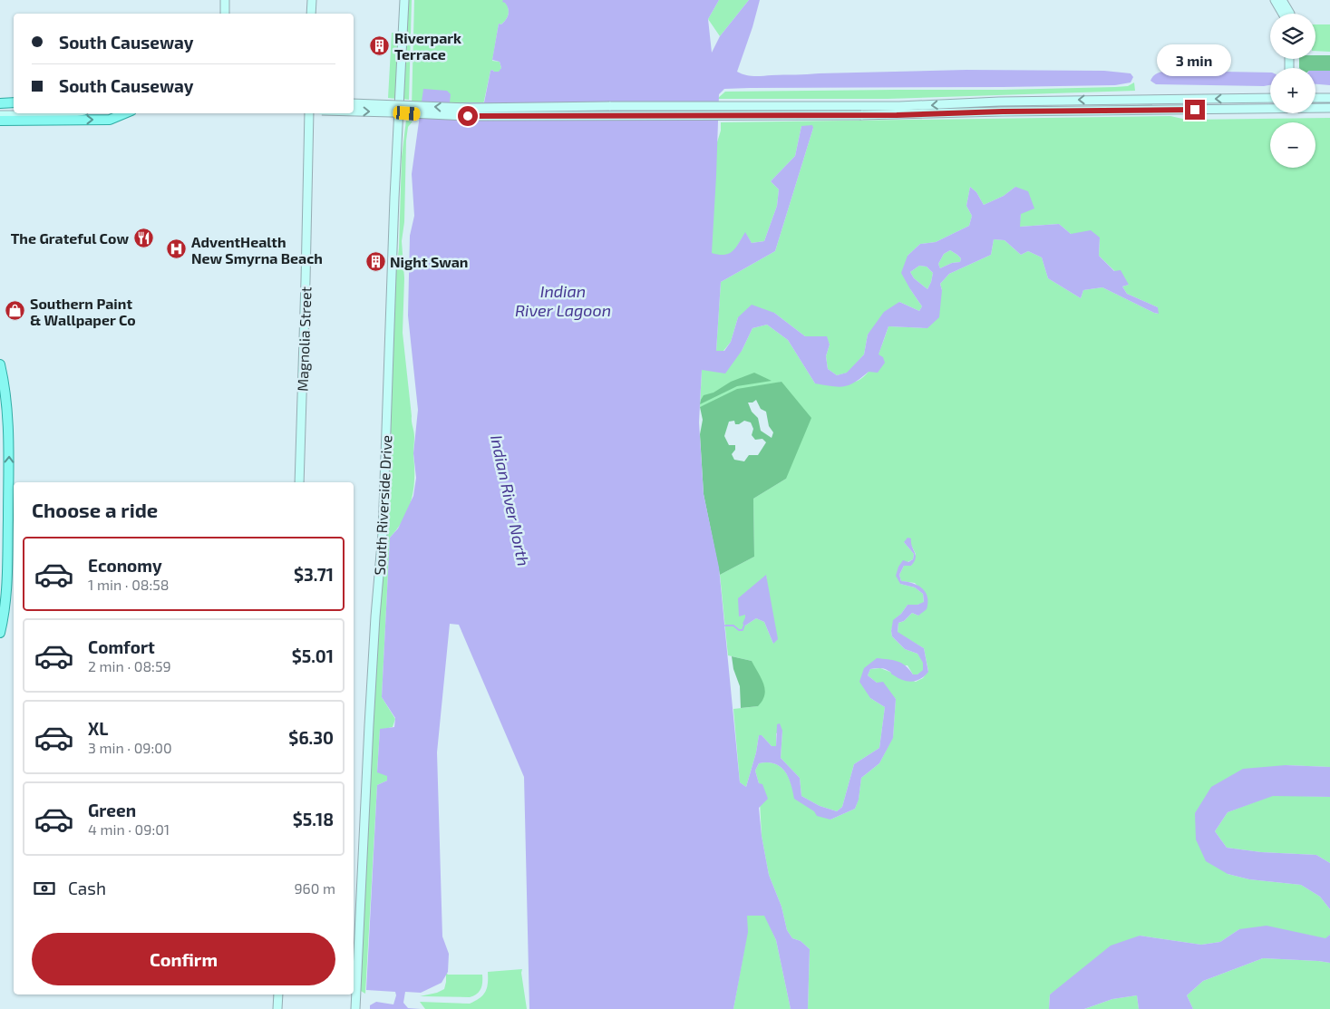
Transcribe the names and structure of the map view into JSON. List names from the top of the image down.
{
  "streets": {
    "main road": ["Magnolia Street", "South Riverside Drive"]
  },
  "water": ["Indian River Lagoon", "Indian River North"],
  "places": {
    "building": ["Riverpark Terrace", "Night Swan"],
    "restaurant": ["The Grateful Cow"],
    "hospital": ["AdventHealth New Smyrna Beach"],
    "shop": ["Southern Paint & Wallpaper Co"]
  },
  "page": {
    "map_buttons": ["+", "−"],
    "banner": ["South Causeway", "South Causeway"],
    "bubble": "3 min",
    "heading": "Choose a ride",
    "list": [
      {
        "name": "Economy",
        "note": "1 min · 08:58",
        "value": "$3.71"
      },
      {
        "name": "Comfort",
        "note": "2 min · 08:59",
        "value": "$5.01"
      },
      {
        "name": "XL",
        "note": "3 min · 09:00",
        "value": "$6.30"
      },
      {
        "name": "Green",
        "note": "4 min · 09:01",
        "value": "$5.18"
      }
    ],
    "pay": ["Cash", "960 m"],
    "buttons": "Confirm"
  }
}
